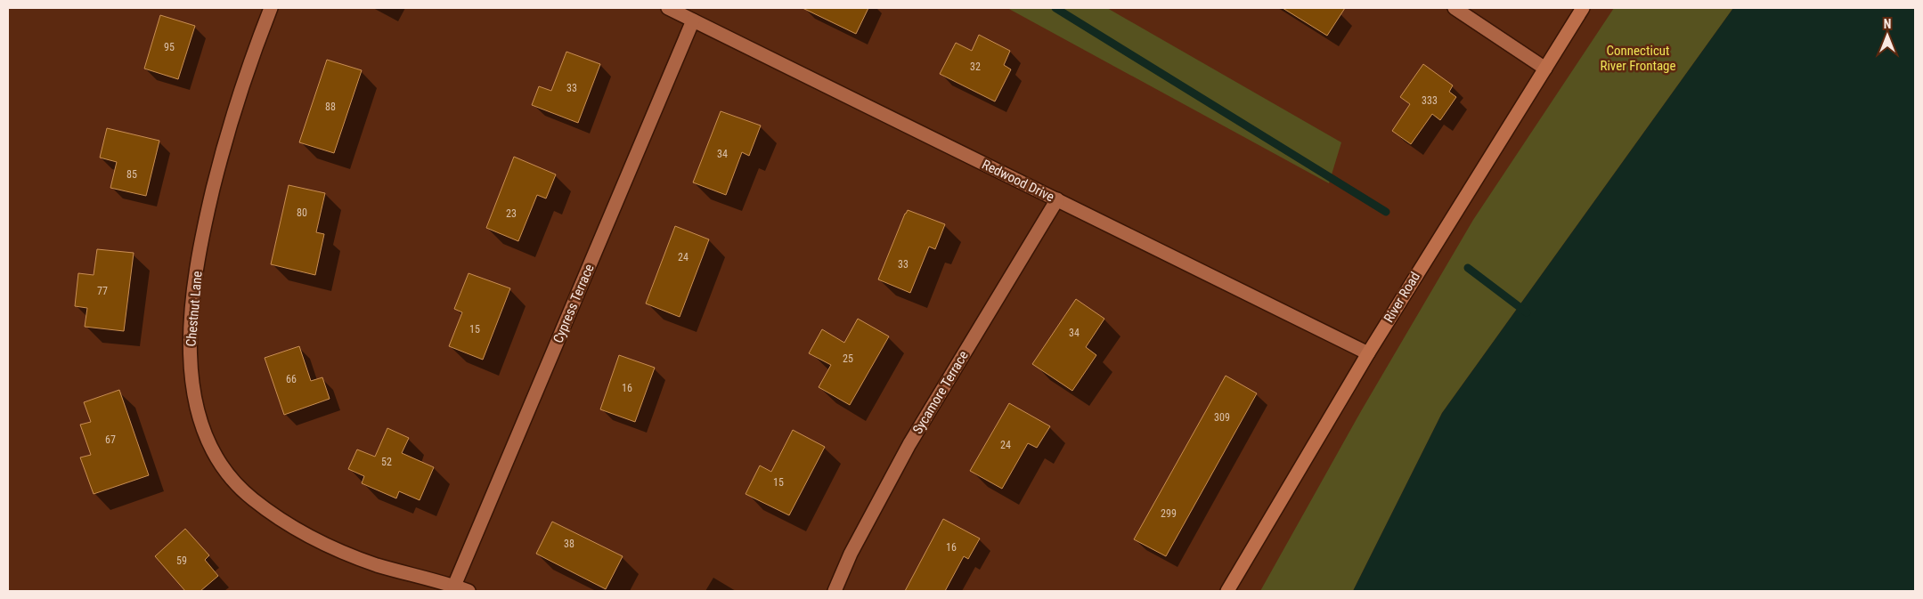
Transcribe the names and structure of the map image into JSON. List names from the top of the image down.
{
  "streets": {
    "street": [
      "Redwood Drive",
      "River Road",
      "Cypress Terrace",
      "Chestnut Lane",
      "Sycamore Terrace"
    ]
  },
  "crossings": [
    ["Redwood Drive", "River Road"],
    ["Redwood Drive", "Cypress Terrace"],
    ["Redwood Drive", "Sycamore Terrace"],
    ["Cypress Terrace", "Chestnut Lane"]
  ],
  "parks": ["Connecticut River Frontage"],
  "house_numbers": [
    "95",
    "32",
    "33",
    "333",
    "88",
    "34",
    "85",
    "80",
    "23",
    "24",
    "33",
    "77",
    "15",
    "34",
    "25",
    "66",
    "16",
    "309",
    "67",
    "24",
    "52",
    "15",
    "299",
    "38",
    "16",
    "59"
  ],
  "north": "top"
}
